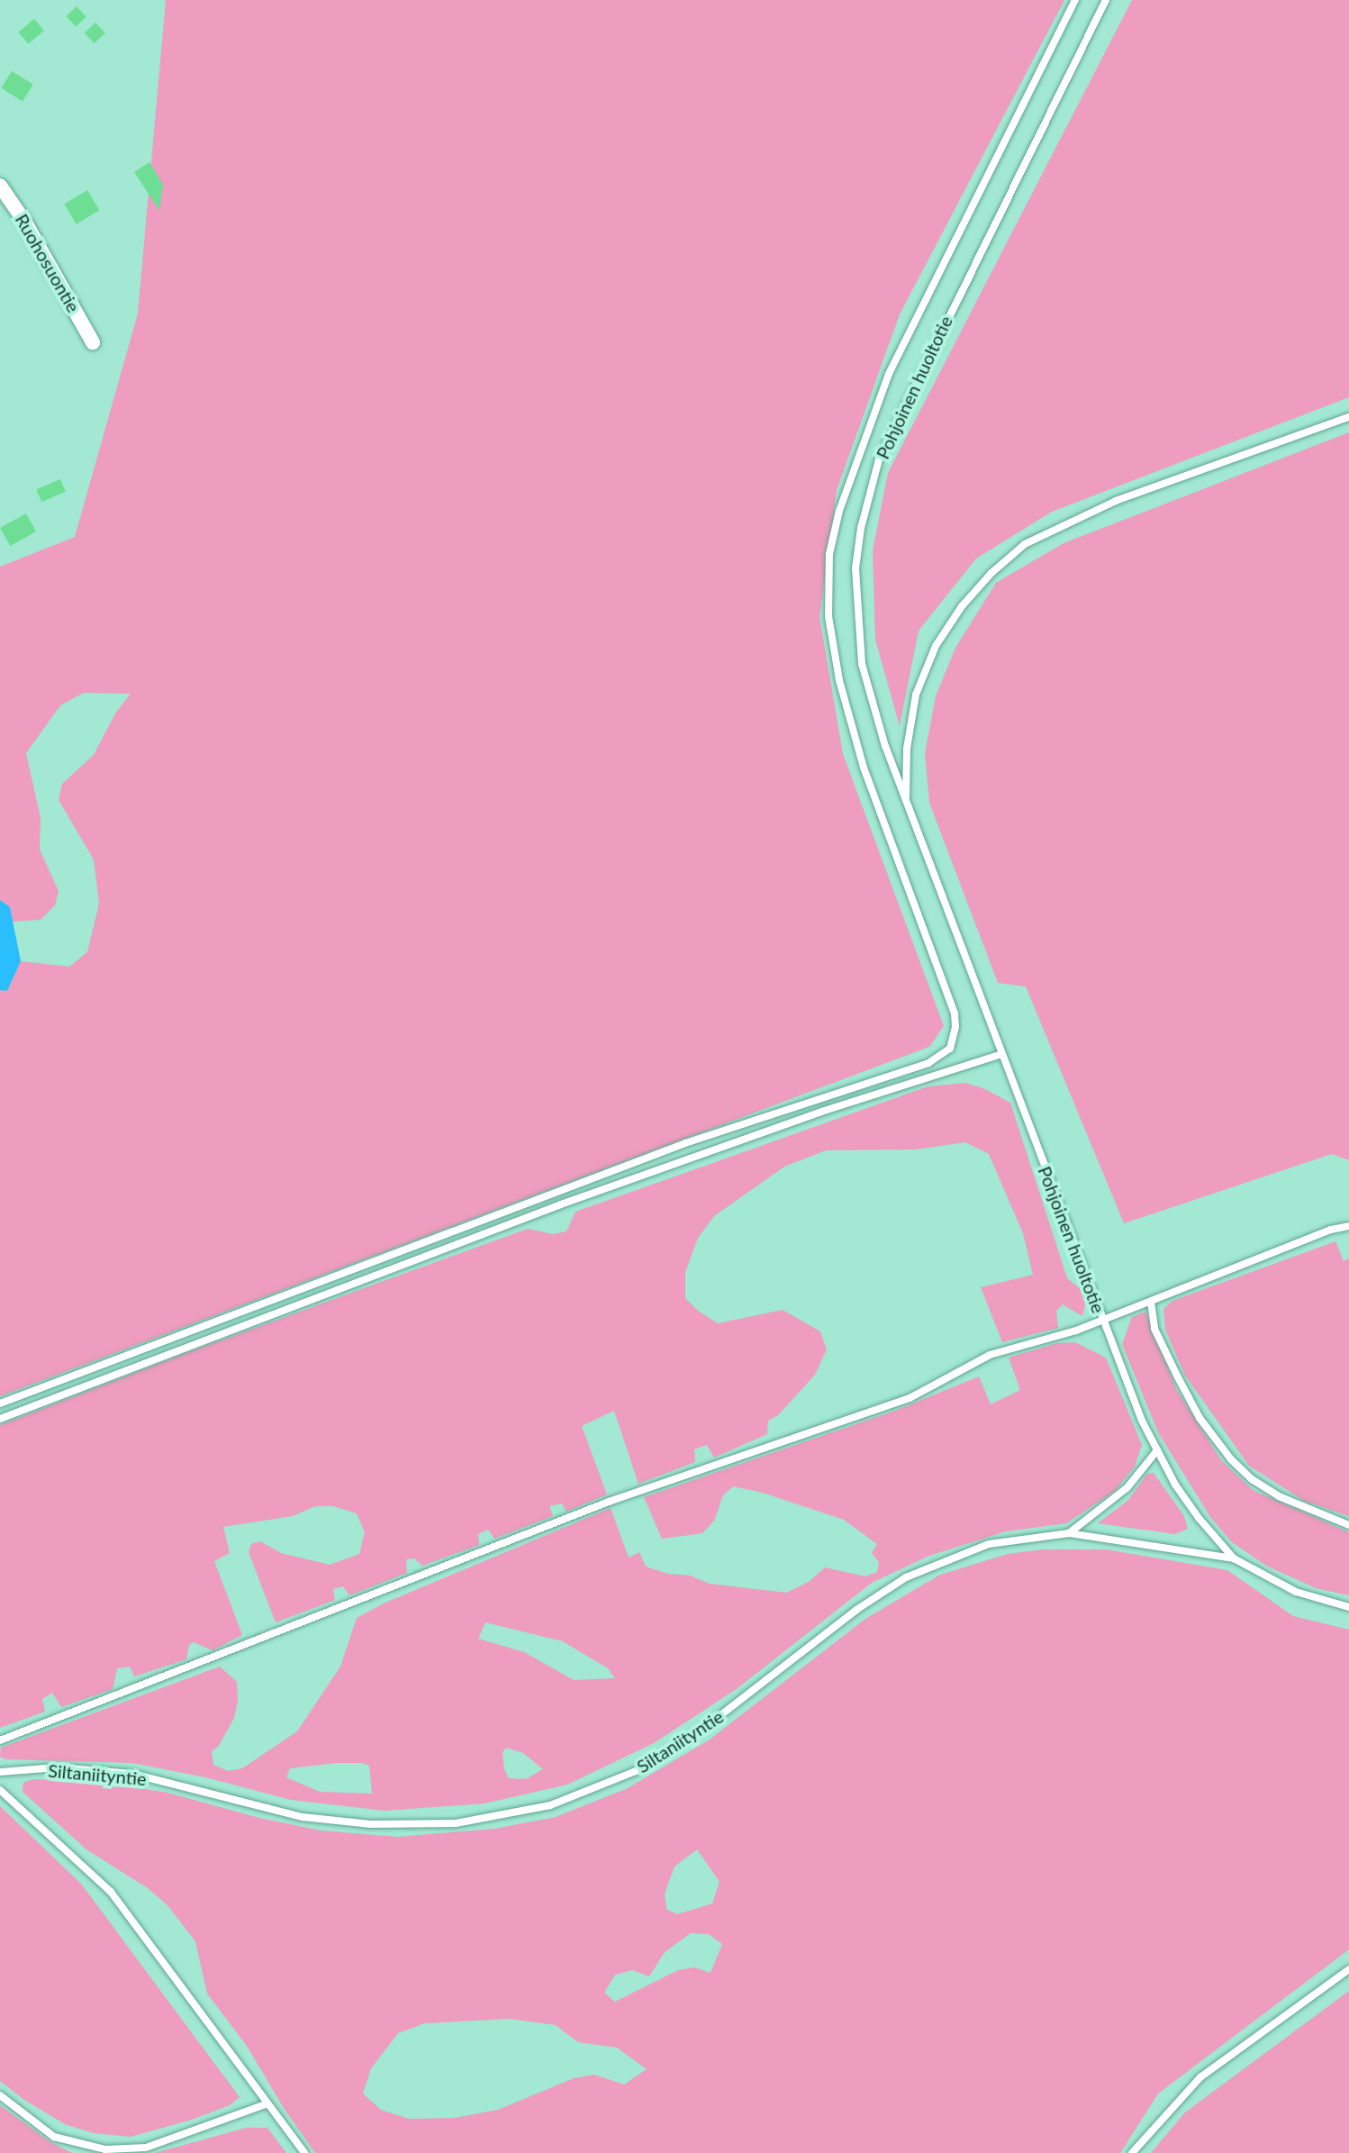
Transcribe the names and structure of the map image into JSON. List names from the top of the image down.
{
  "streets": {
    "street": ["Ruohosuontie"],
    "lane": ["Pohjoinen huoltotie", "Siltaniityntie"]
  },
  "crossings": [
    ["Pohjoinen huoltotie", "Siltaniityntie"]
  ]
}
